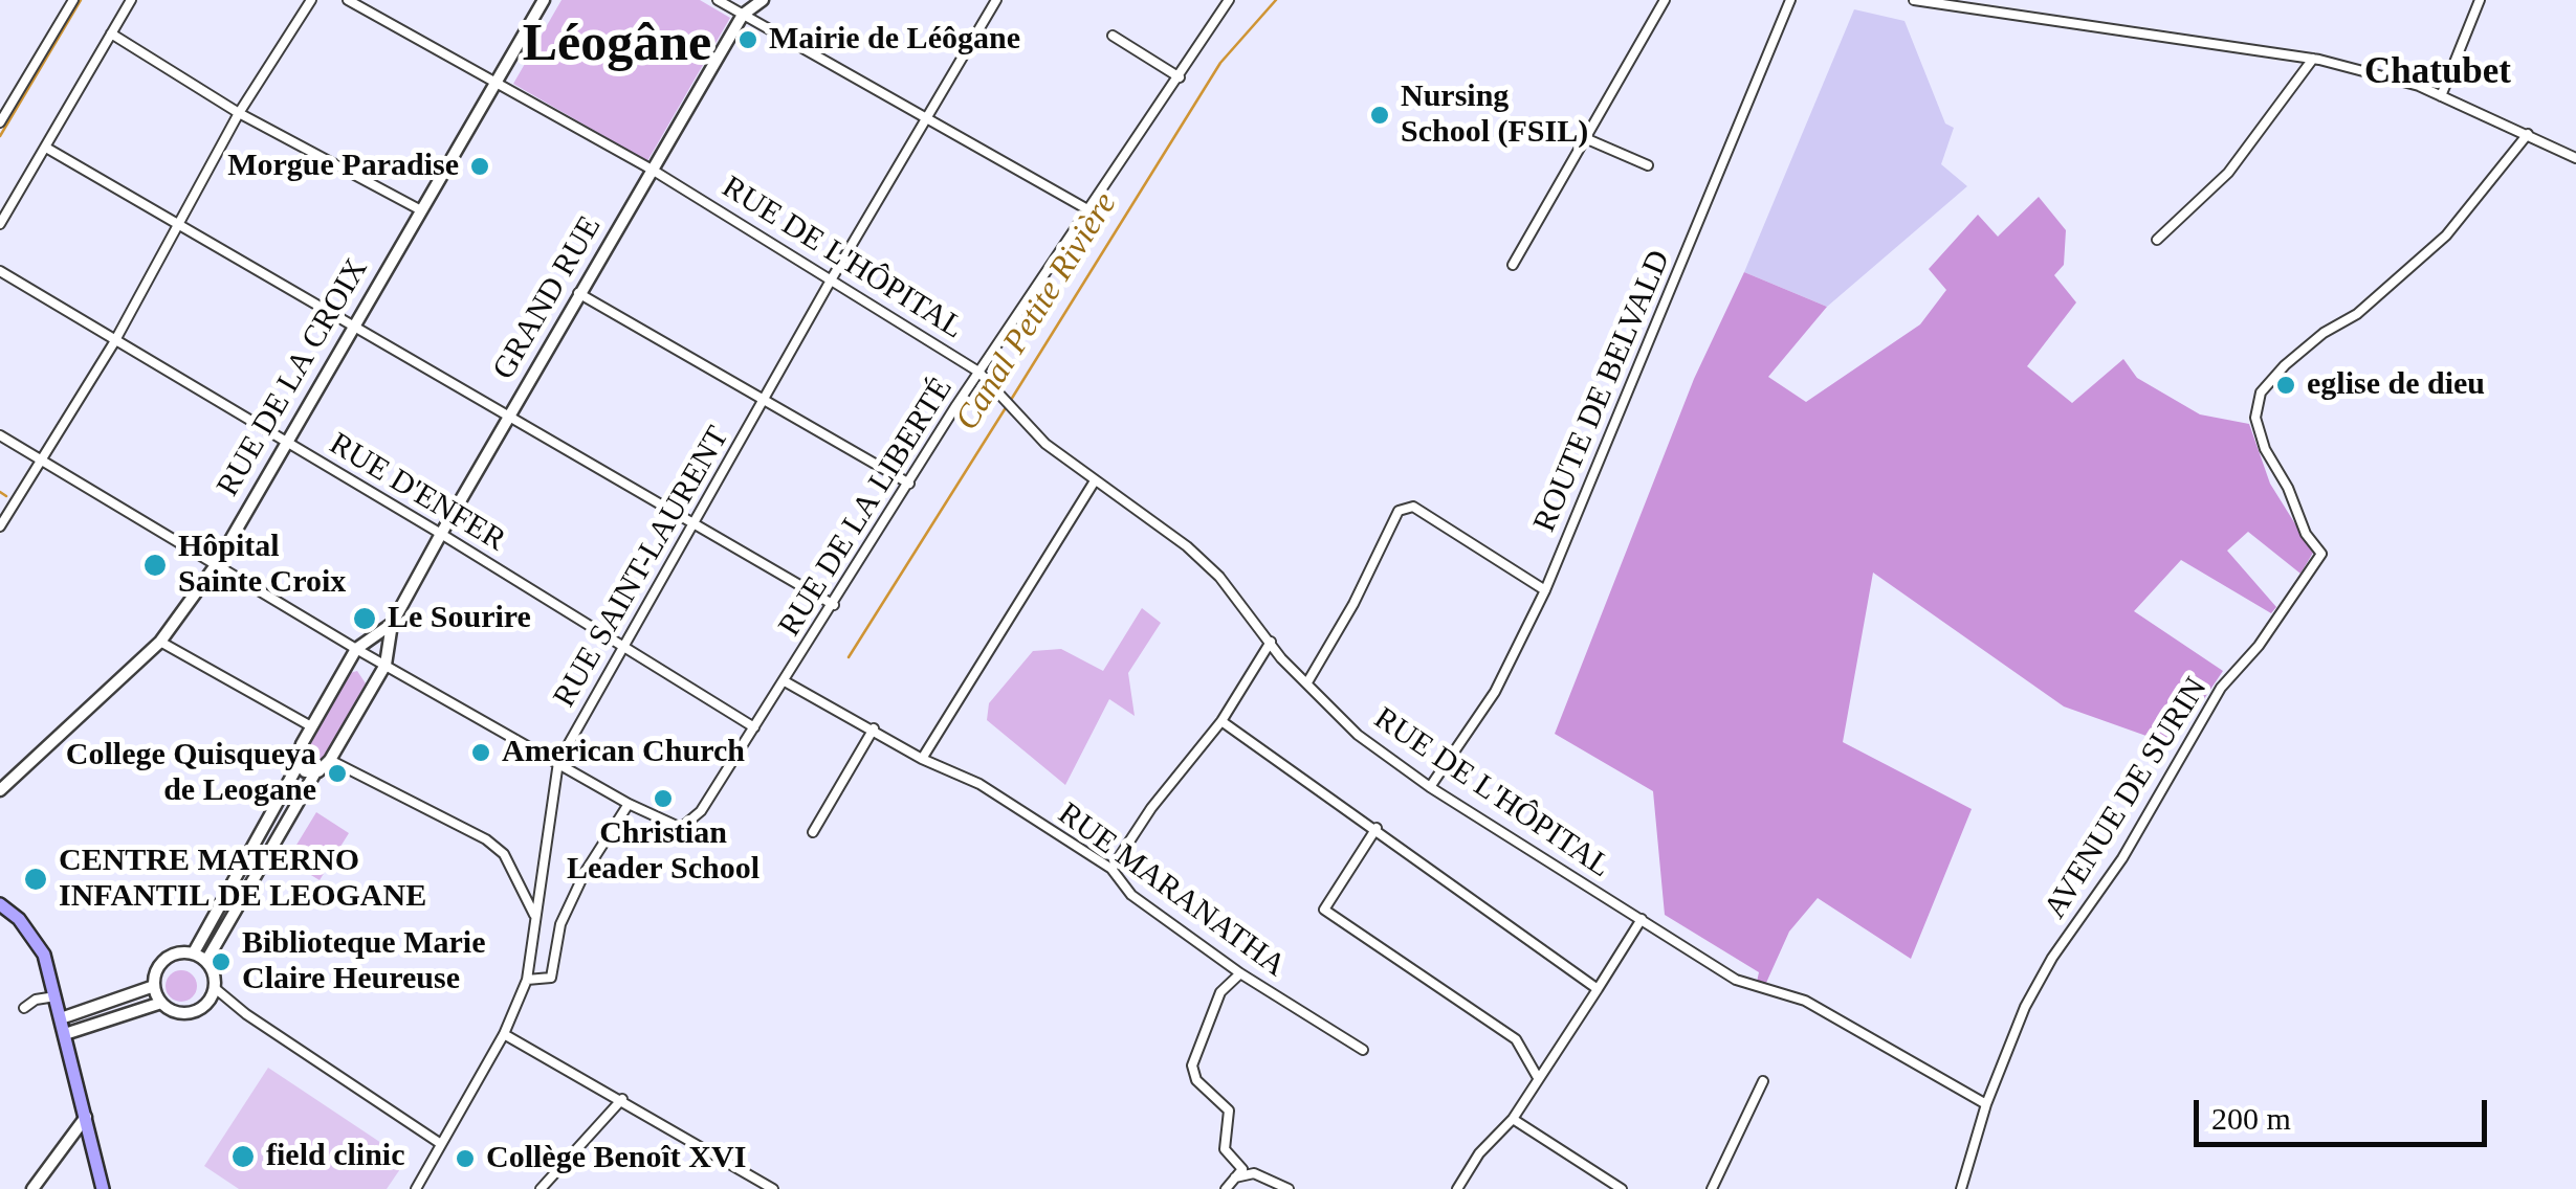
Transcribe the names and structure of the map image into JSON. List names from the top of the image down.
{
  "streets": {
    "street": [
      "RUE DE L'HÔPITAL",
      "GRAND RUE",
      "RUE DE LA CROIX",
      "ROUTE DE BELVALD",
      "RUE D'ENFER",
      "RUE DE LA LIBERTÉ",
      "RUE SAINT-LAURENT",
      "AVENUE DE SURIN",
      "RUE MARANATHA"
    ]
  },
  "crossings": [
    ["RUE DE L'HÔPITAL", "GRAND RUE"],
    ["RUE DE L'HÔPITAL", "RUE DE LA CROIX"],
    ["RUE DE L'HÔPITAL", "ROUTE DE BELVALD"],
    ["RUE DE L'HÔPITAL", "RUE DE LA LIBERTÉ"],
    ["RUE DE L'HÔPITAL", "RUE SAINT-LAURENT"],
    ["RUE DE L'HÔPITAL", "AVENUE DE SURIN"],
    ["GRAND RUE", "RUE D'ENFER"],
    ["RUE DE LA CROIX", "RUE D'ENFER"],
    ["RUE D'ENFER", "RUE DE LA LIBERTÉ"],
    ["RUE D'ENFER", "RUE SAINT-LAURENT"],
    ["RUE DE LA LIBERTÉ", "RUE MARANATHA"]
  ],
  "districts": ["Léogâne", "Chatubet"],
  "water": ["Canal Petite Rivière"],
  "places": [
    "Mairie de Léôgane",
    "Nursing School (FSIL)",
    "Morgue Paradise",
    "eglise de dieu",
    "Hôpital Sainte Croix",
    "Le Sourire",
    "American Church",
    "College Quisqueya de Leogane",
    "Christian Leader School",
    "CENTRE MATERNO INFANTIL DE LEOGANE",
    "Biblioteque Marie Claire Heureuse",
    "field clinic",
    "Collège Benoît XVI"
  ],
  "scale_bar": "200 m"
}
